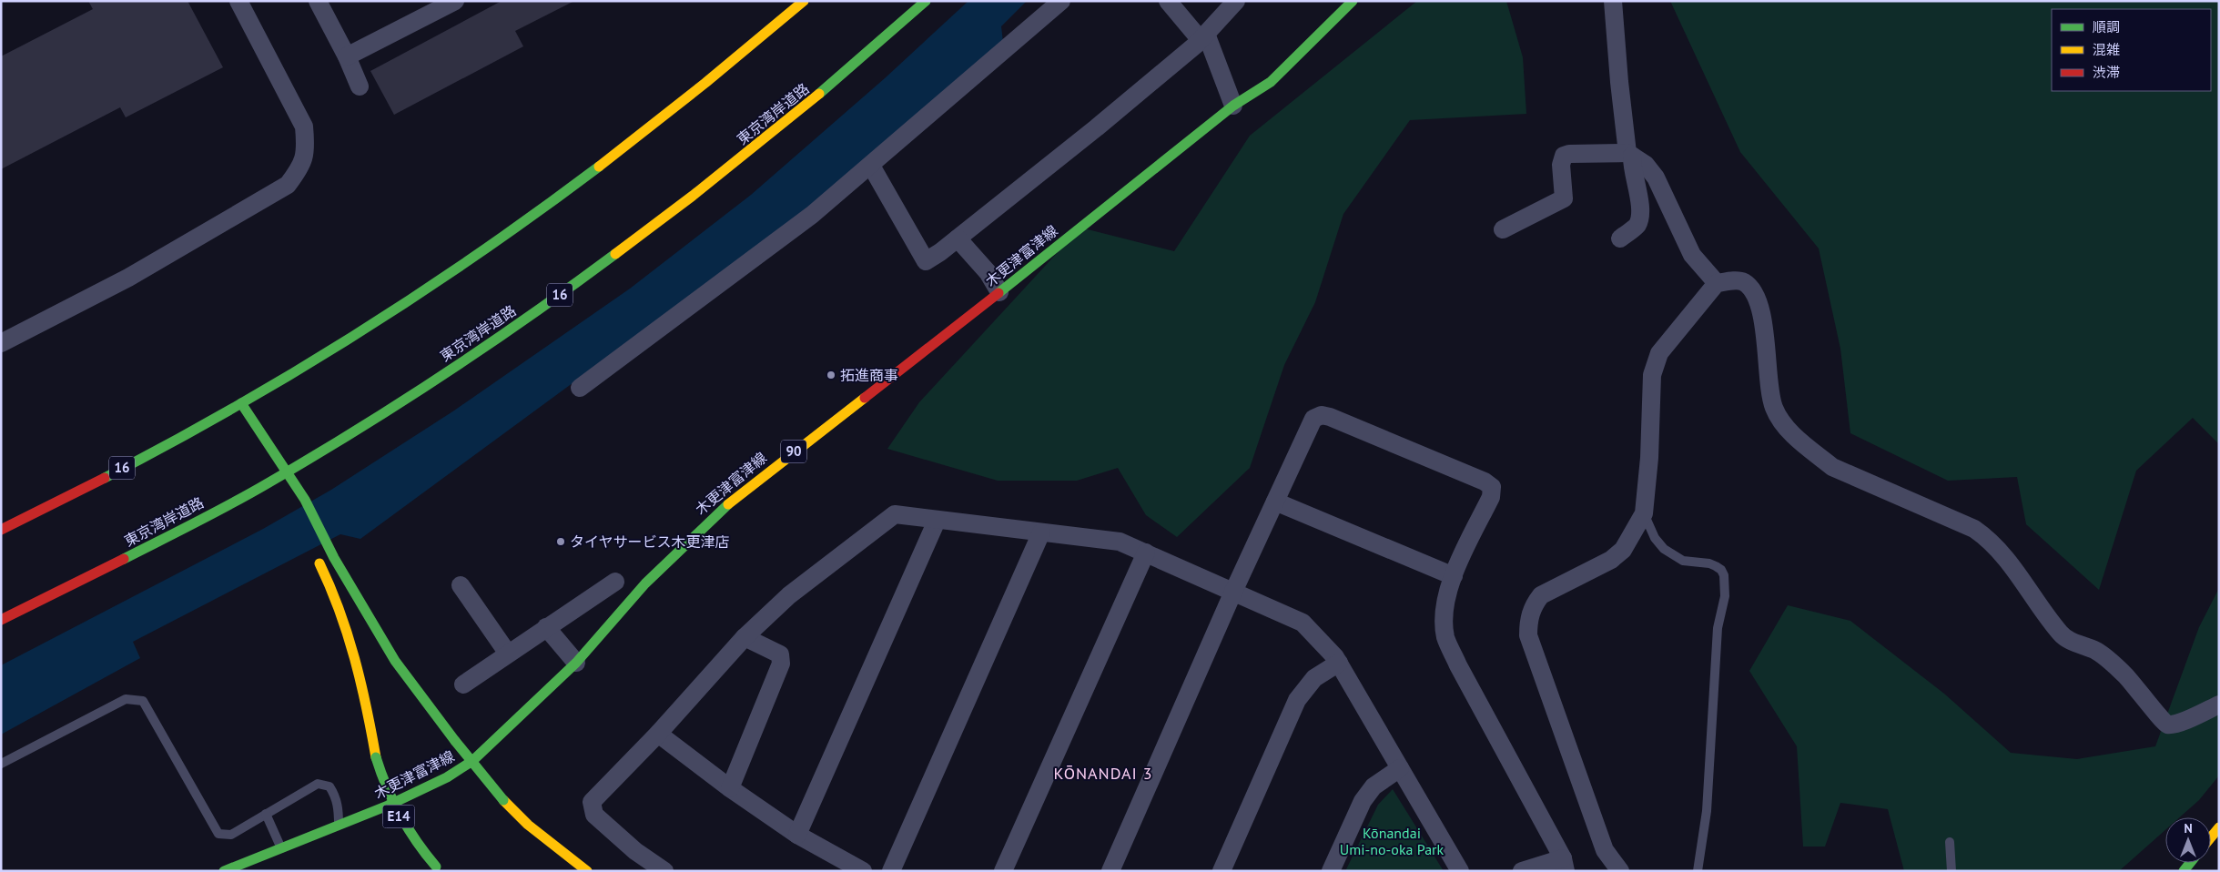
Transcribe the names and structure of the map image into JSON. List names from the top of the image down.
{
  "streets": {
    "main road": [
      "東京湾岸道路",
      "木更津富津線",
      "16",
      "90",
      "E14"
    ]
  },
  "districts": ["KŌNANDAI 3"],
  "parks": ["Kōnandai Umi-no-oka Park"],
  "places": ["拓進商事", "タイヤサービス木更津店"],
  "legend": ["順調", "混雑", "渋滞"],
  "north": "top"
}
